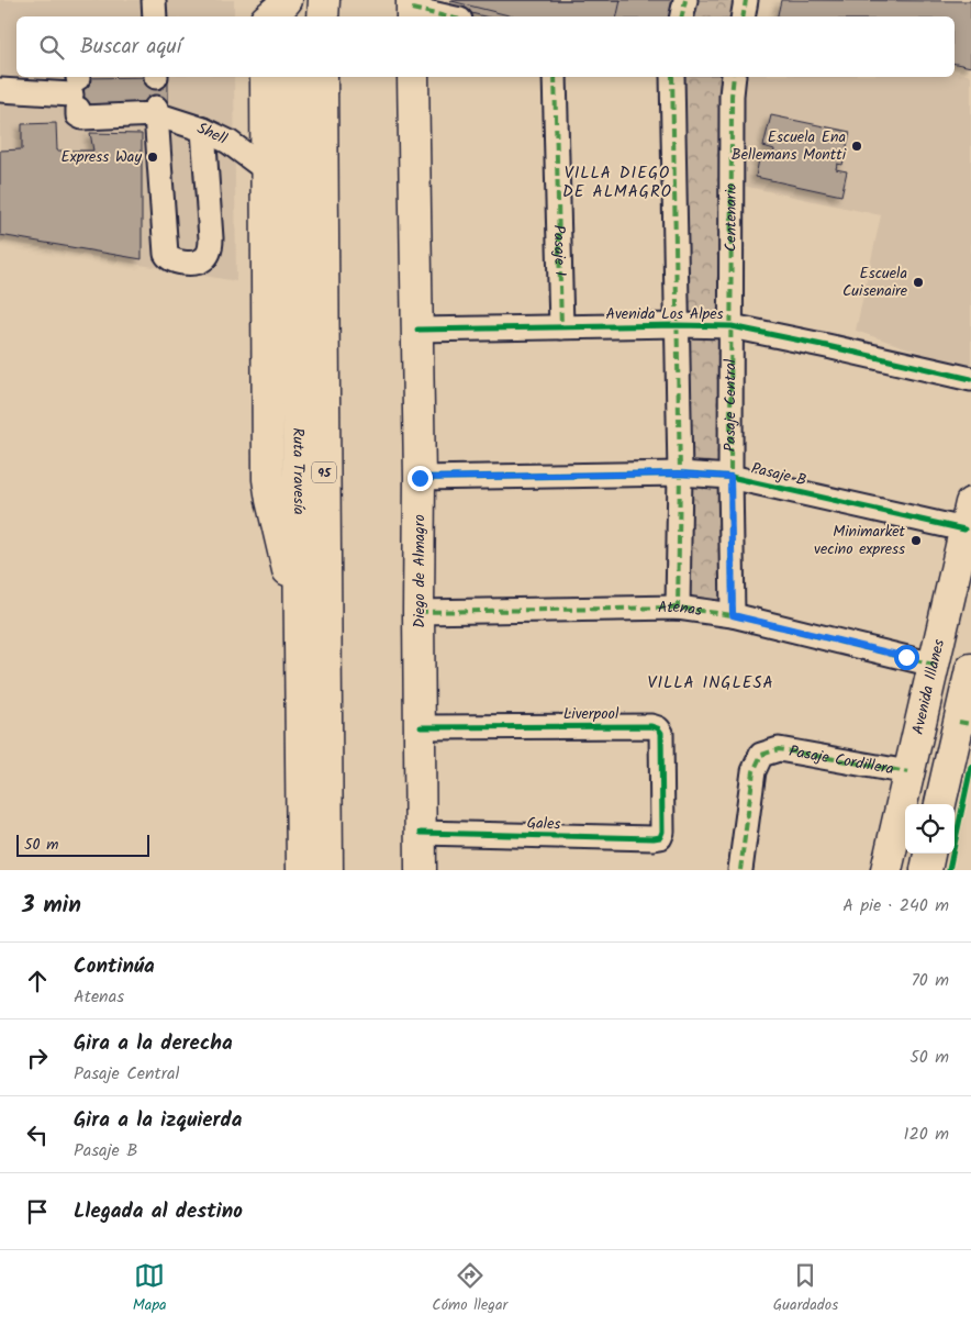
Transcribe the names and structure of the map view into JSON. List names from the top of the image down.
{
  "streets": {
    "main road": [
      "Ruta Travesía",
      "95",
      "Diego de Almagro",
      "Avenida Illanes"
    ],
    "street": [
      "Shell",
      "Centenario",
      "Pasaje 1",
      "Avenida Los Alpes",
      "Pasaje Central",
      "Pasaje B",
      "Atenas",
      "Liverpool",
      "Pasaje Cordillera",
      "Gales"
    ]
  },
  "crossings": [
    ["Centenario", "Avenida Los Alpes"],
    ["Centenario", "Pasaje Central"],
    ["Pasaje 1", "Avenida Los Alpes"],
    ["Avenida Los Alpes", "Pasaje Central"],
    ["Avenida Los Alpes", "Diego de Almagro"],
    ["Pasaje Central", "Pasaje B"],
    ["Pasaje Central", "Atenas"],
    ["Pasaje B", "Diego de Almagro"],
    ["Pasaje B", "Avenida Illanes"],
    ["Diego de Almagro", "Atenas"],
    ["Diego de Almagro", "Liverpool"],
    ["Diego de Almagro", "Gales"],
    ["Atenas", "Avenida Illanes"],
    ["Avenida Illanes", "Pasaje Cordillera"],
    ["Liverpool", "Gales"]
  ],
  "districts": ["VILLA DIEGO DE ALMAGRO", "VILLA INGLESA"],
  "places": [
    "Escuela Ena Bellemans Montti",
    "Express Way",
    "Escuela Cuisenaire",
    "Minimarket vecino express"
  ],
  "scale_bar": "50 m",
  "page": {
    "search": "Buscar aquí",
    "scale": "50 m",
    "heading": ["3 min", "A pie · 240 m"],
    "list": [
      ["Continúa", "Atenas", "70 m"],
      ["Gira a la derecha", "Pasaje Central", "50 m"],
      ["Gira a la izquierda", "Pasaje B", "120 m"],
      "Llegada al destino"
    ],
    "nav": ["Mapa", "Cómo llegar", "Guardados"]
  }
}
